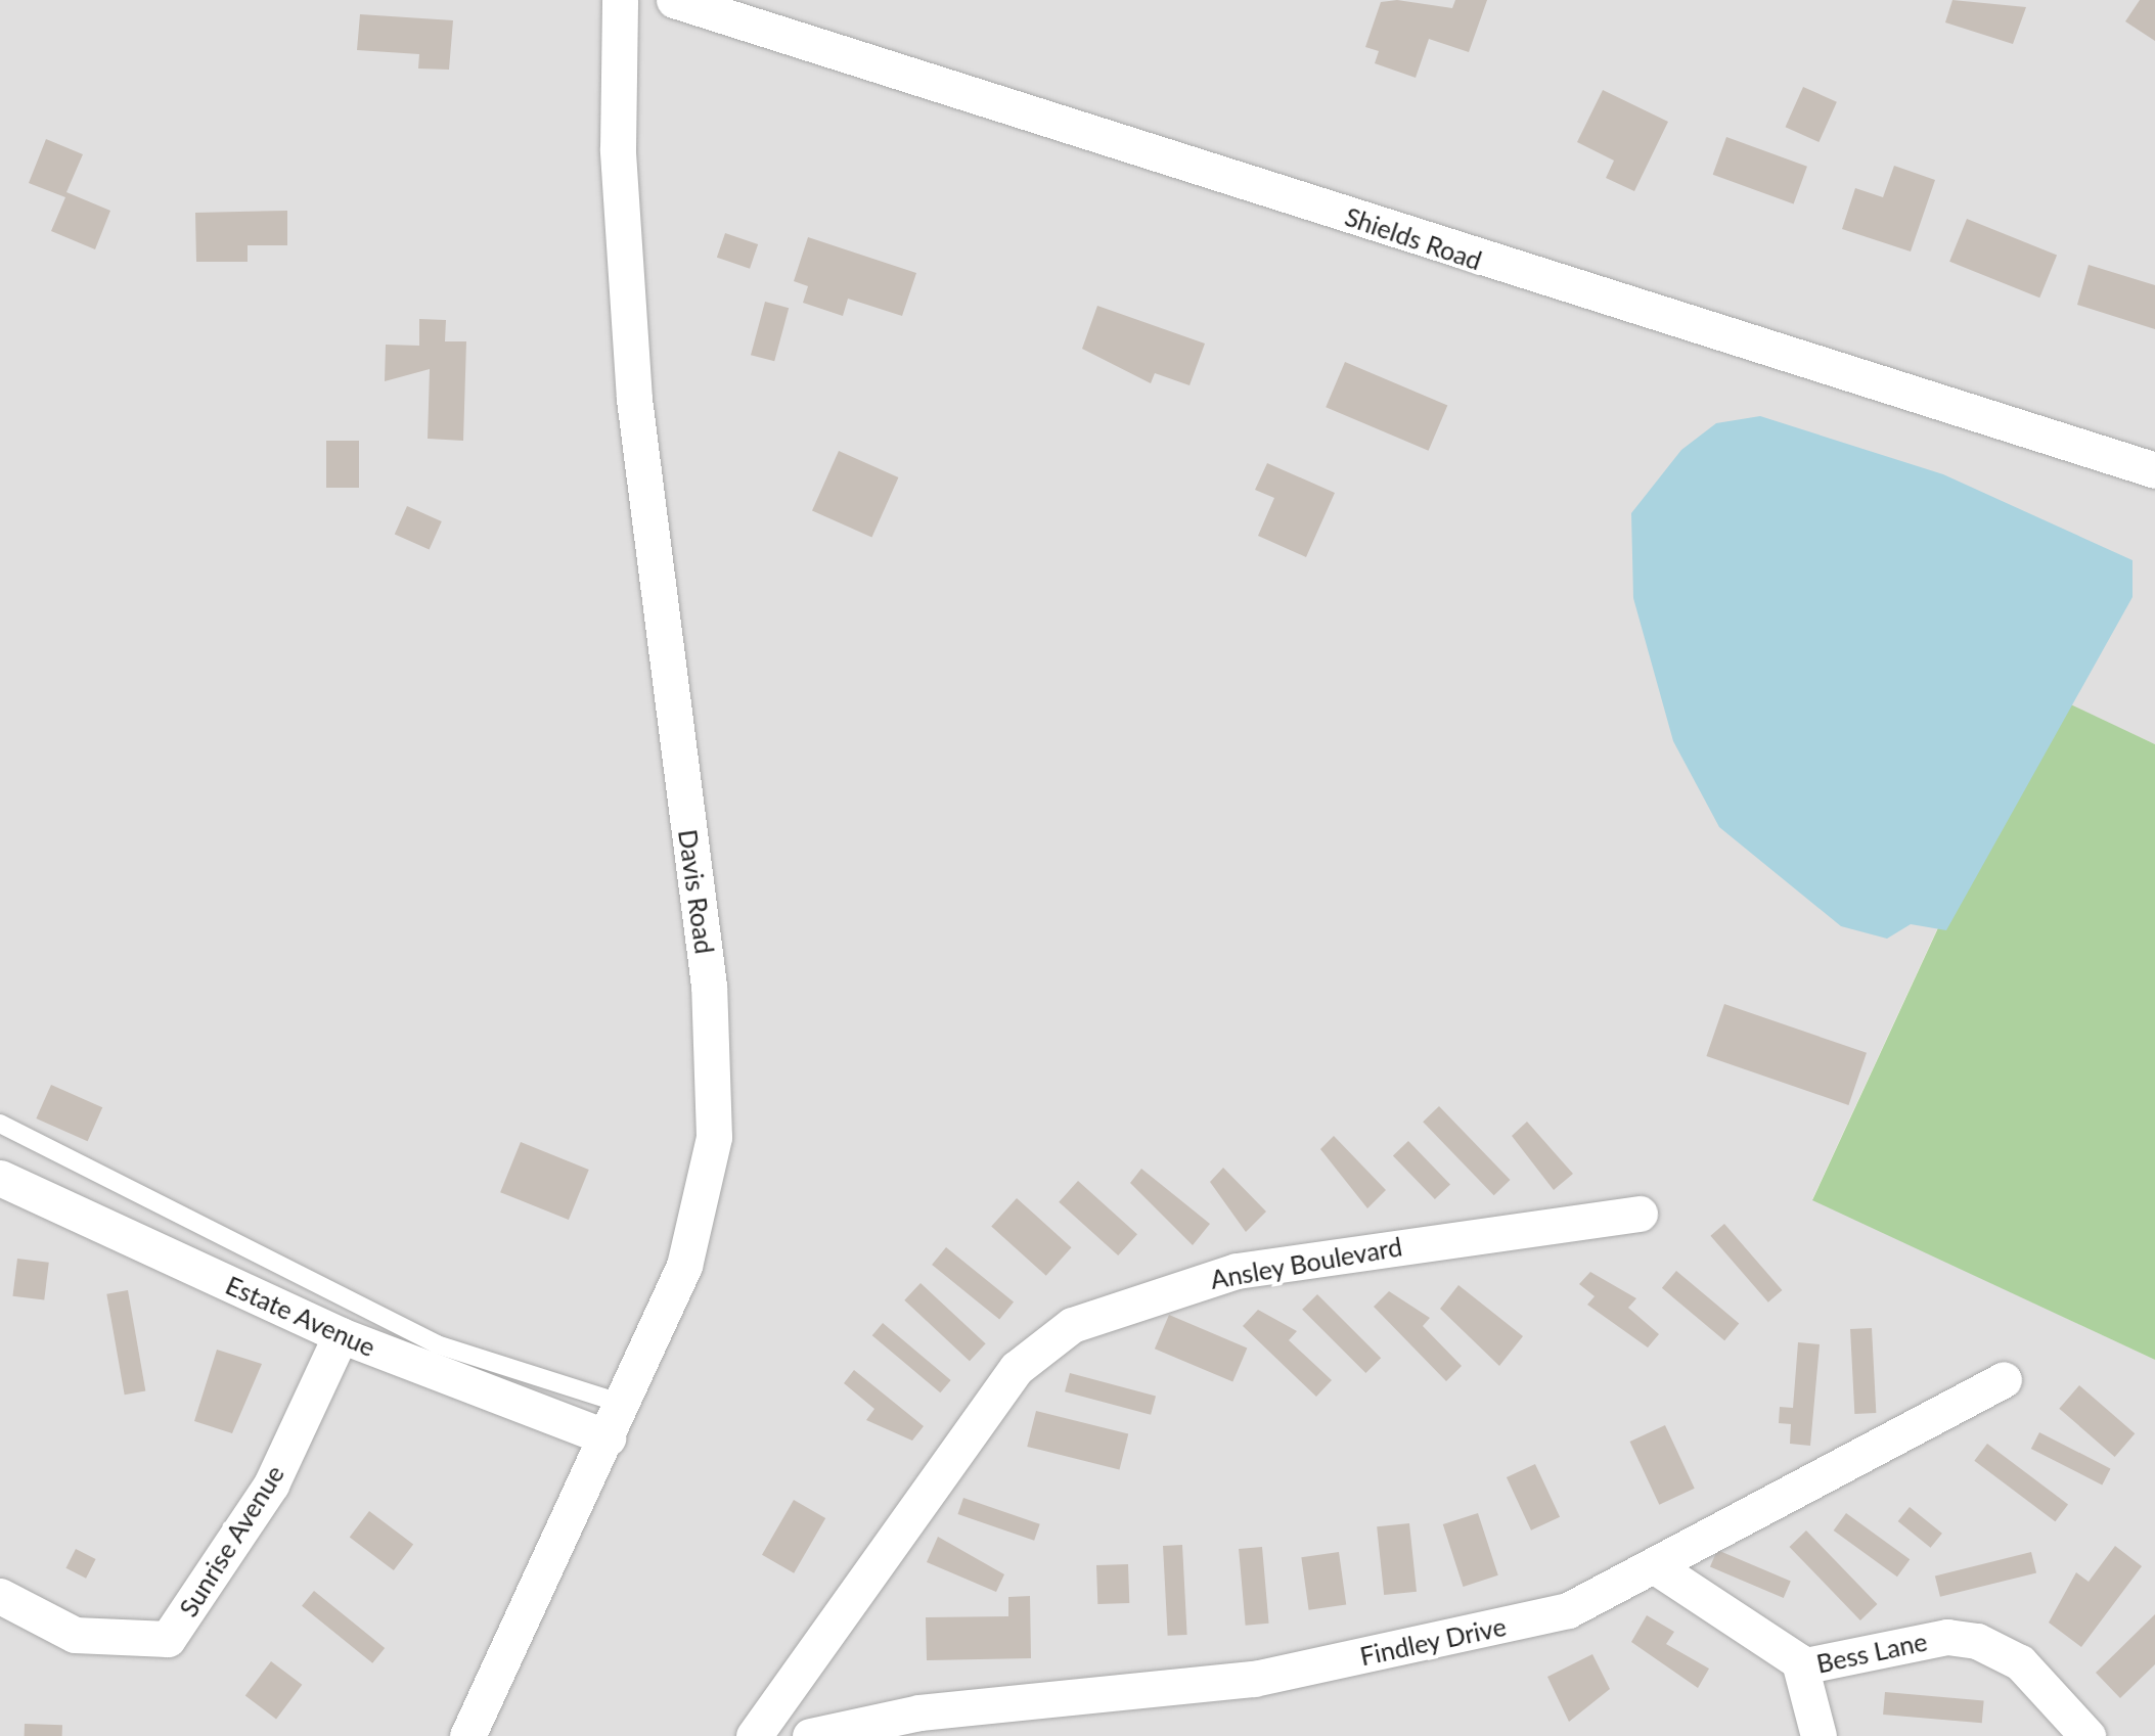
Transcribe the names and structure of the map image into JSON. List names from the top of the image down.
{
  "streets": {
    "street": [
      "Shields Road",
      "Davis Road",
      "Ansley Boulevard",
      "Estate Avenue",
      "Sunrise Avenue",
      "Findley Drive",
      "Bess Lane"
    ]
  },
  "crossings": [
    ["Davis Road", "Estate Avenue"],
    ["Estate Avenue", "Sunrise Avenue"]
  ]
}
